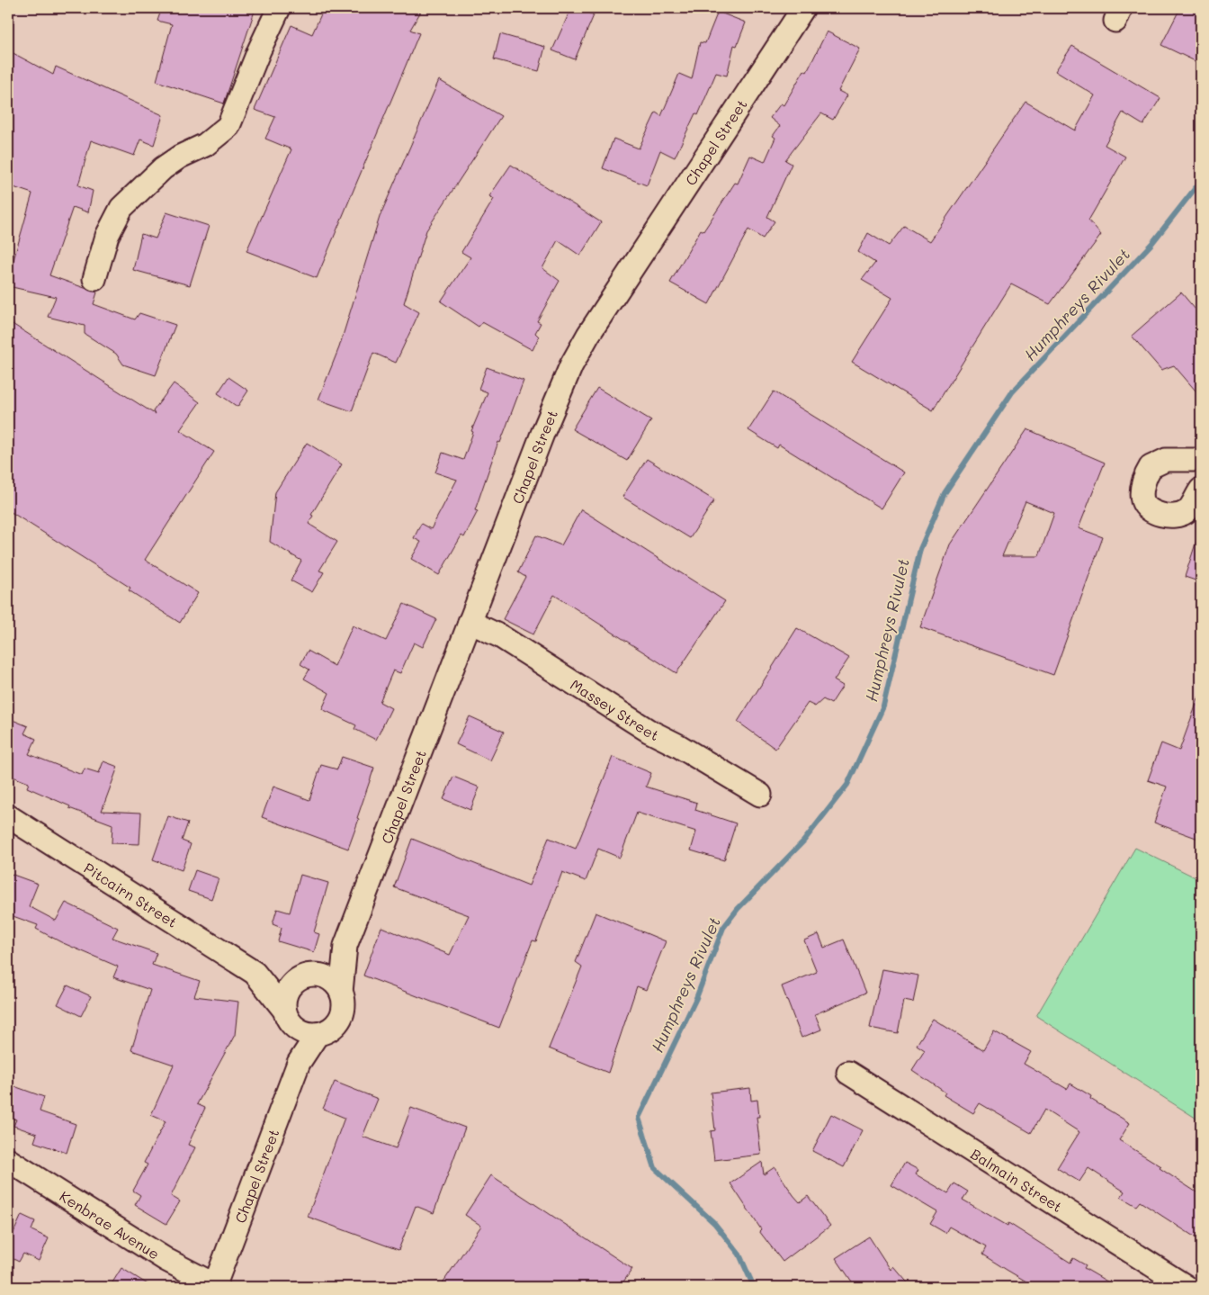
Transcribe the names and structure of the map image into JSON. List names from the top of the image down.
{
  "streets": {
    "street": [
      "Chapel Street",
      "Massey Street",
      "Pitcairn Street",
      "Balmain Street",
      "Kenbrae Avenue"
    ]
  },
  "crossings": [
    ["Chapel Street", "Massey Street"],
    ["Chapel Street", "Pitcairn Street"],
    ["Chapel Street", "Kenbrae Avenue"]
  ],
  "water": ["Humphreys Rivulet"]
}
